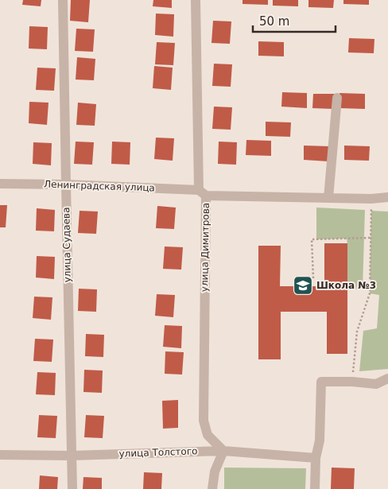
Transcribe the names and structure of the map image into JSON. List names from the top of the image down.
{
  "streets": {
    "street": [
      "Ленинградская улица",
      "улица Судаева",
      "улица Димитрова",
      "улица Толстого"
    ]
  },
  "crossings": [
    ["Ленинградская улица", "улица Судаева"],
    ["Ленинградская улица", "улица Димитрова"],
    ["улица Судаева", "улица Толстого"],
    ["улица Димитрова", "улица Толстого"]
  ],
  "places": {
    "school or university": ["Школа №3"]
  },
  "scale_bar": "50 m"
}
